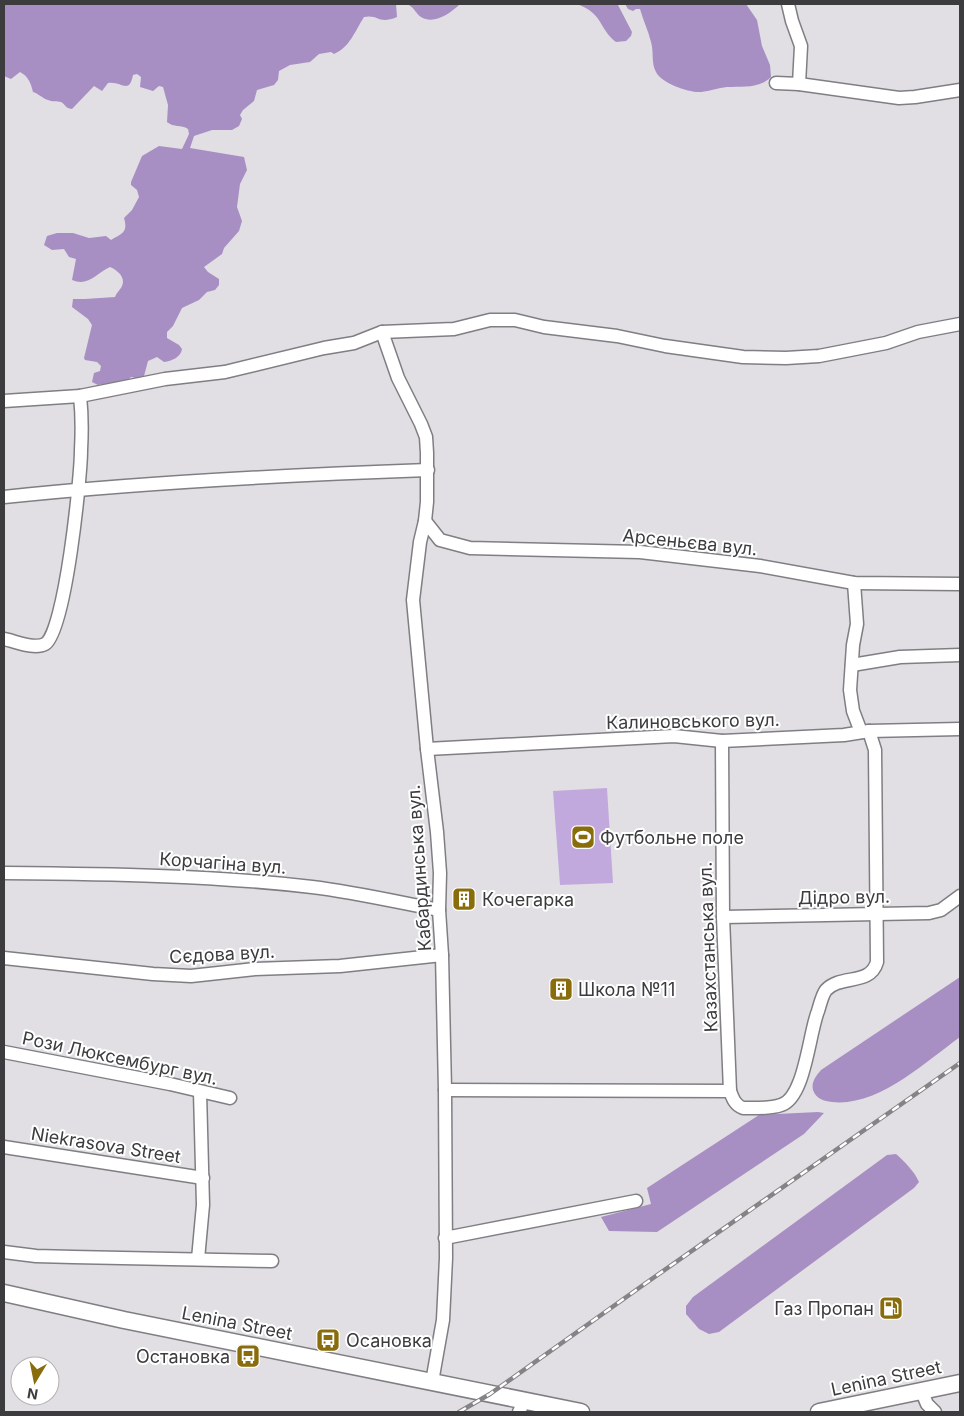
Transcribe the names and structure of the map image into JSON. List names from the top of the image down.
{
  "streets": {
    "main road": ["Lenina Street"],
    "street": [
      "Арсеньєва вул.",
      "Калиновського вул.",
      "Корчагіна вул.",
      "Кабардинська вул.",
      "Дідро вул.",
      "Казахстанська вул.",
      "Сєдова вул.",
      "Рози Люксембург вул.",
      "Niekrasova Street"
    ]
  },
  "crossings": [
    ["Арсеньєва вул.", "Кабардинська вул."],
    ["Калиновського вул.", "Кабардинська вул."],
    ["Калиновського вул.", "Казахстанська вул."],
    ["Корчагіна вул.", "Кабардинська вул."],
    ["Кабардинська вул.", "Сєдова вул."],
    ["Кабардинська вул.", "Lenina Street"],
    ["Дідро вул.", "Казахстанська вул."]
  ],
  "places": {
    "sports": ["Футбольне поле"],
    "building": ["Кочегарка", "Школа №11"],
    "fuel station": ["Газ Пропан"],
    "bus stop": ["Осановка", "Остановка"]
  },
  "north": "bottom"
}
